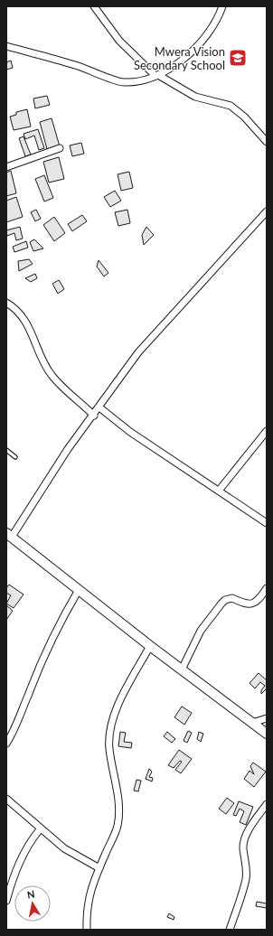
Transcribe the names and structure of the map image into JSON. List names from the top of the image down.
{
  "places": {
    "school or university": ["Mwera Vision Secondary School"]
  },
  "north": "top"
}
